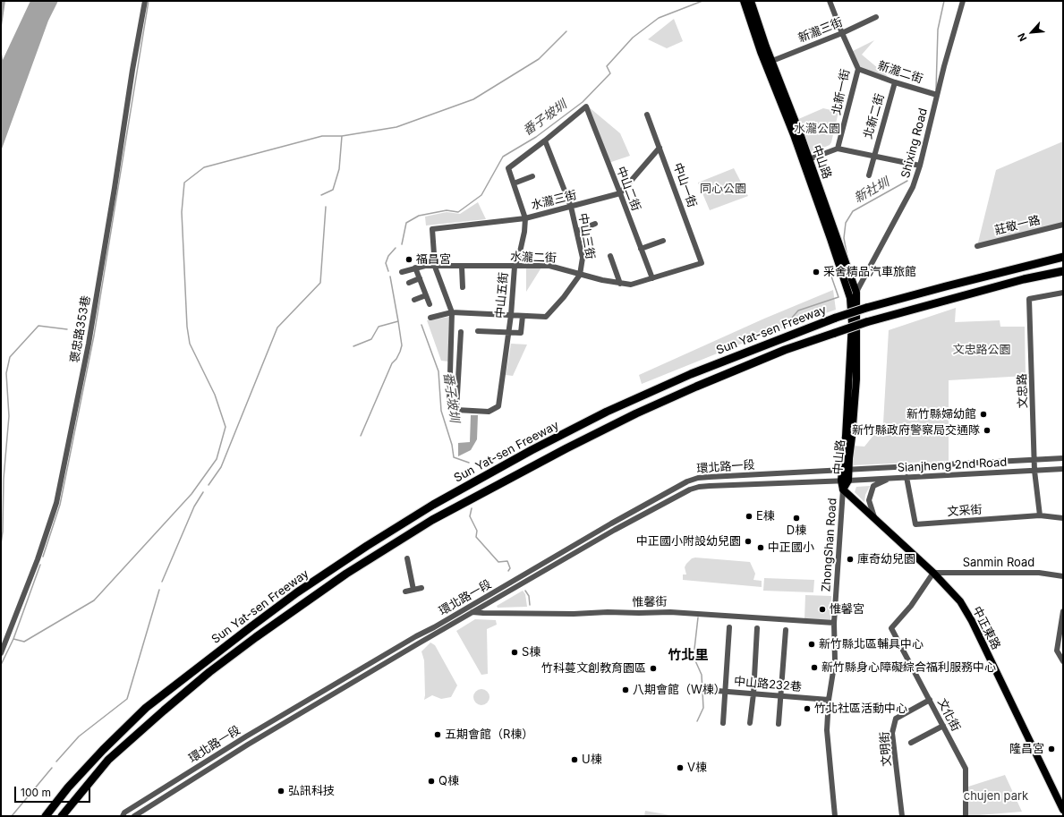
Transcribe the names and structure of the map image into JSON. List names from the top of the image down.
{
  "streets": {
    "highway": ["Sun Yat-sen Freeway"],
    "main road": ["中山路", "中正東路"],
    "street": [
      "新瀧三街",
      "新瀧二街",
      "北新一街",
      "北新二街",
      "Shixing Road",
      "中山一街",
      "中山二街",
      "水瀧三街",
      "莊敬一路",
      "中山三街",
      "水瀧二街",
      "中山五街",
      "褒忠路353巷",
      "文忠路",
      "Sianjheng 2nd Road",
      "環北路一段",
      "文采街",
      "ZhongShan Road",
      "Sanmin Road",
      "惟馨街",
      "中山路232巷",
      "文化街",
      "文明街"
    ]
  },
  "crossings": [
    ["新瀧三街", "北新一街"],
    ["新瀧三街", "中山路"],
    ["新瀧二街", "北新一街"],
    ["新瀧二街", "北新二街"],
    ["新瀧二街", "Shixing Road"],
    ["Shixing Road", "中山路"],
    ["中山路", "Sianjheng 2nd Road"],
    ["中山路", "環北路一段"],
    ["中山路", "ZhongShan Road"],
    ["中山路", "中正東路"],
    ["中山一街", "水瀧二街"],
    ["中山二街", "水瀧三街"],
    ["中山二街", "中山三街"],
    ["中山二街", "水瀧二街"],
    ["中山二街", "中山五街"],
    ["水瀧三街", "中山三街"],
    ["水瀧三街", "水瀧二街"],
    ["水瀧三街", "中山五街"],
    ["中山三街", "水瀧二街"],
    ["中山三街", "中山五街"],
    ["水瀧二街", "中山五街"],
    ["文忠路", "Sianjheng 2nd Road"],
    ["文忠路", "文采街"],
    ["Sianjheng 2nd Road", "環北路一段"],
    ["Sianjheng 2nd Road", "文采街"],
    ["環北路一段", "惟馨街"],
    ["ZhongShan Road", "惟馨街"],
    ["ZhongShan Road", "中正東路"],
    ["ZhongShan Road", "中山路232巷"],
    ["Sanmin Road", "中正東路"],
    ["Sanmin Road", "文化街"],
    ["中正東路", "文化街"],
    ["文化街", "文明街"]
  ],
  "districts": ["竹北里"],
  "water": ["番子坡圳", "新社圳"],
  "parks": [
    "水瀧公園",
    "同心公園",
    "文忠路公園",
    "chujen park"
  ],
  "places": [
    "福昌宮",
    "采舍精品汽車旅館",
    "新竹縣婦幼館",
    "新竹縣政府警察局交通隊",
    "E棟",
    "D棟",
    "中正國小附設幼兒園",
    "中正國小",
    "庫奇幼兒園",
    "惟馨宮",
    "新竹縣北區輔具中心",
    "S棟",
    "新竹縣身心障礙綜合福利服務中心",
    "竹科蔓文創教育園區",
    "八期會館（W棟）",
    "竹北社區活動中心",
    "五期會館（R棟）",
    "隆昌宮",
    "U棟",
    "V棟",
    "Q棟",
    "弘訊科技"
  ],
  "scale_bar": "100 m",
  "north": "bottom left"
}
